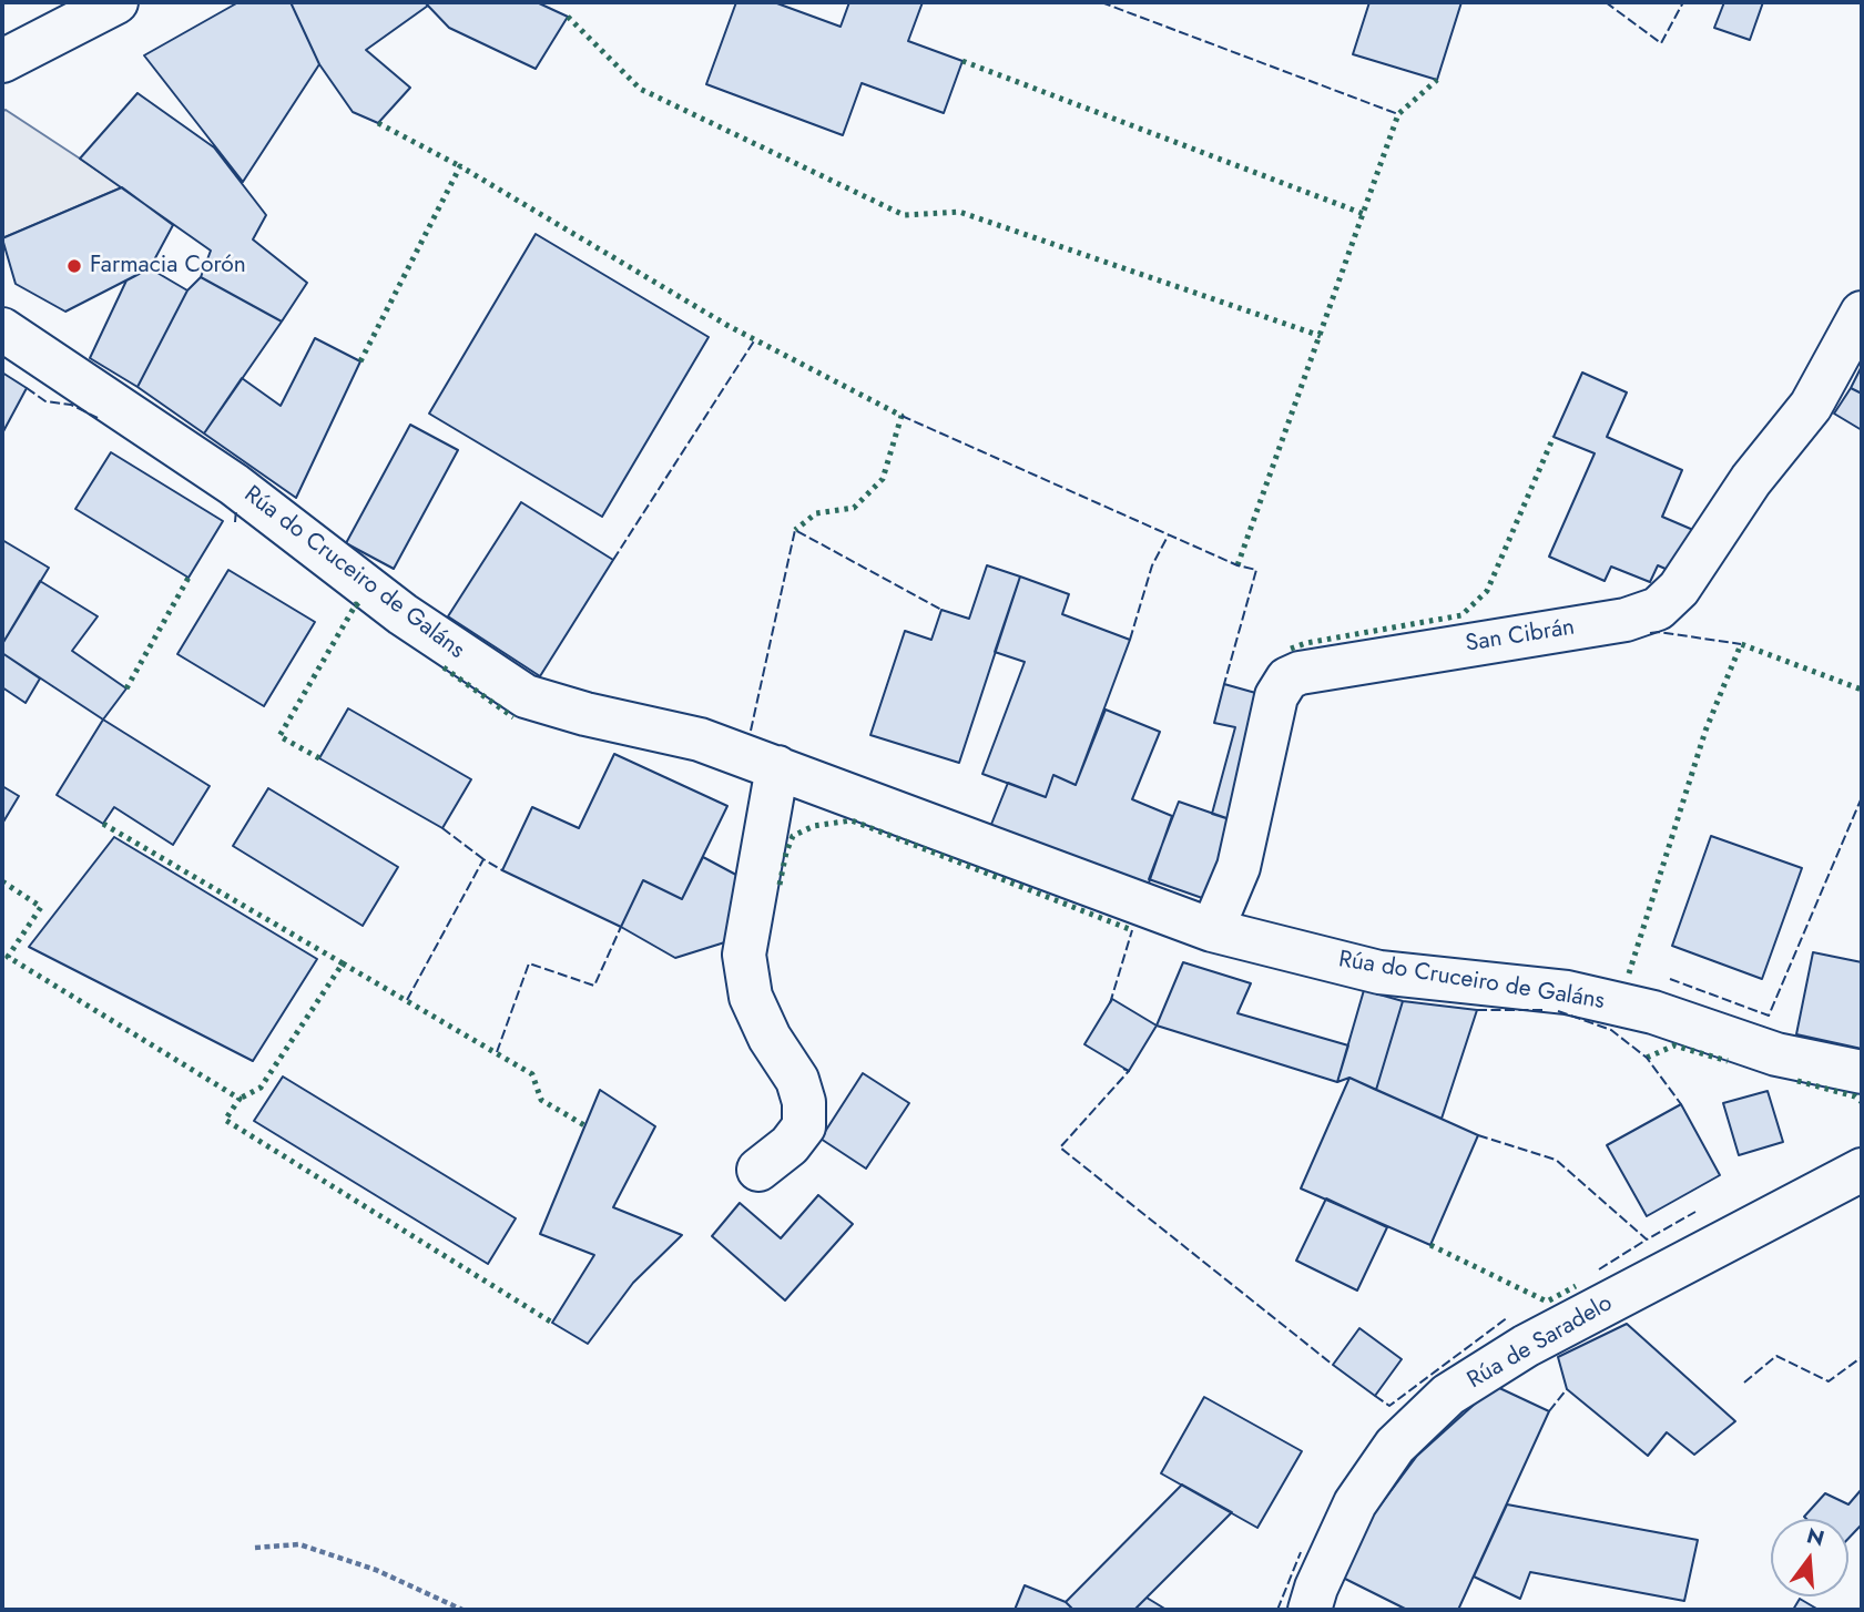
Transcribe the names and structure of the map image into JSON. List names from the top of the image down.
{
  "streets": {
    "street": ["Rúa do Cruceiro de Galáns", "San Cibrán", "Rúa de Saradelo"]
  },
  "crossings": [
    ["Rúa do Cruceiro de Galáns", "San Cibrán"]
  ],
  "places": ["Farmacia Corón"],
  "north": "top"
}
